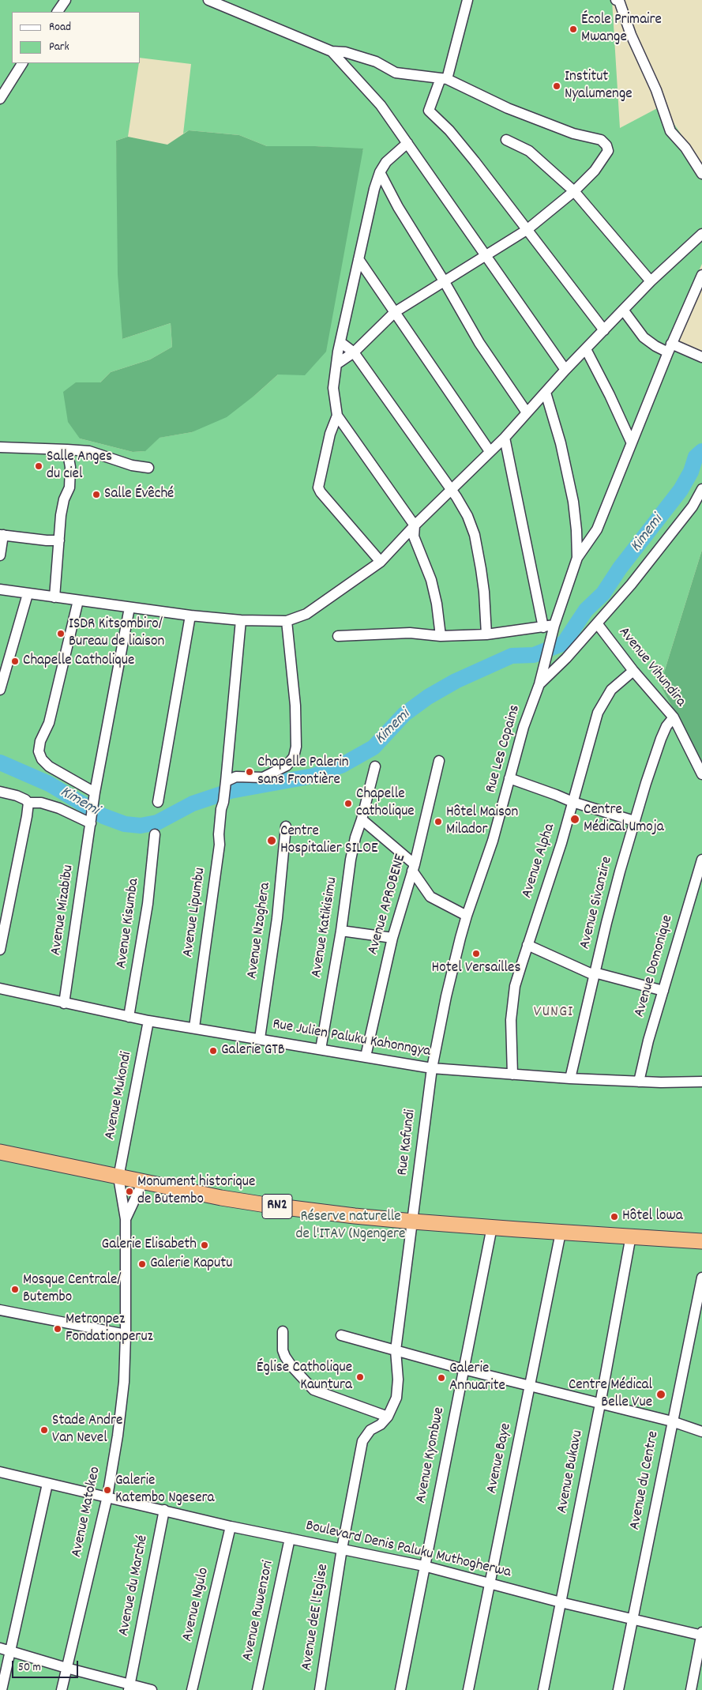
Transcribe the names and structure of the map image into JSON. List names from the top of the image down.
{
  "streets": {
    "highway": ["RN2"],
    "street": [
      "Avenue Vihundira",
      "Rue Les Copains",
      "Avenue Alpha",
      "Avenue Sivanzire",
      "Avenue APROBENE",
      "Avenue Mizabibu",
      "Avenue Lipumbu",
      "Avenue Kisumba",
      "Avenue Katikisimu",
      "Avenue Nzoghera",
      "Avenue Domonique",
      "Rue Julien Paluku Kahonngya",
      "Avenue Mukondi",
      "Rue Kafundi",
      "Avenue Kyombwe",
      "Avenue Baye",
      "Avenue Bukavu",
      "Avenue du Centre",
      "Avenue Matokeo",
      "Boulevard Denis Paluku Muthogherwa",
      "Avenue du Marché",
      "Avenue Ngulo",
      "Avenue Ruwenzori",
      "Avenue deE l'Eglise"
    ]
  },
  "crossings": [
    ["Avenue Vihundira", "Rue Les Copains"],
    ["Avenue Vihundira", "Avenue Alpha"],
    ["Avenue Vihundira", "Avenue Sivanzire"],
    ["Rue Les Copains", "Rue Julien Paluku Kahonngya"],
    ["Rue Les Copains", "Rue Kafundi"],
    ["Avenue Alpha", "Rue Julien Paluku Kahonngya"],
    ["Avenue Sivanzire", "Rue Julien Paluku Kahonngya"],
    ["Avenue APROBENE", "Rue Julien Paluku Kahonngya"],
    ["Avenue Mizabibu", "Rue Julien Paluku Kahonngya"],
    ["Avenue Lipumbu", "Rue Julien Paluku Kahonngya"],
    ["Avenue Kisumba", "Rue Julien Paluku Kahonngya"],
    ["Avenue Katikisimu", "Rue Julien Paluku Kahonngya"],
    ["Avenue Nzoghera", "Rue Julien Paluku Kahonngya"],
    ["Avenue Domonique", "Rue Julien Paluku Kahonngya"],
    ["Rue Julien Paluku Kahonngya", "Avenue Mukondi"],
    ["Rue Julien Paluku Kahonngya", "Rue Kafundi"],
    ["Avenue Mukondi", "RN2"],
    ["Rue Kafundi", "RN2"],
    ["Rue Kafundi", "Avenue deE l'Eglise"],
    ["RN2", "Avenue Kyombwe"],
    ["RN2", "Avenue Baye"],
    ["RN2", "Avenue Bukavu"],
    ["Avenue Kyombwe", "Boulevard Denis Paluku Muthogherwa"],
    ["Avenue Baye", "Boulevard Denis Paluku Muthogherwa"],
    ["Avenue Bukavu", "Boulevard Denis Paluku Muthogherwa"],
    ["Avenue du Centre", "Boulevard Denis Paluku Muthogherwa"],
    ["Avenue Matokeo", "Boulevard Denis Paluku Muthogherwa"],
    ["Boulevard Denis Paluku Muthogherwa", "Avenue du Marché"],
    ["Boulevard Denis Paluku Muthogherwa", "Avenue Ngulo"],
    ["Boulevard Denis Paluku Muthogherwa", "Avenue Ruwenzori"],
    ["Boulevard Denis Paluku Muthogherwa", "Avenue deE l'Eglise"]
  ],
  "districts": ["VUNGI"],
  "water": ["Kimemi"],
  "parks": ["Réserve naturelle de l'ITAV (Ngengere"],
  "places": [
    "École Primaire Mwange",
    "Institut Nyalumenge",
    "Salle Anges du ciel",
    "Salle Évêché",
    "ISDR Kitsombiro/ Bureau de liaison",
    "Chapelle Catholique",
    "Chapelle Palerin sans Frontière",
    "Chapelle catholique",
    "Centre Médical Umoja",
    "Hôtel Maison Milador",
    "Centre Hospitalier SILOE",
    "Hotel Versailles",
    "Galerie GTB",
    "Monument historique de Butembo",
    "Hôtel lowa",
    "Galerie Elisabeth",
    "Galerie Kaputu",
    "Mosque Centrale/ Butembo",
    "Metronpez Fondationperuz",
    "Église Catholique Kauntura",
    "Galerie Annuarite",
    "Centre Médical Belle Vue",
    "Stade Andre Van Nevel",
    "Galerie Katembo Ngesera"
  ],
  "legend": ["Road", "Park"],
  "scale_bar": "50 m"
}
